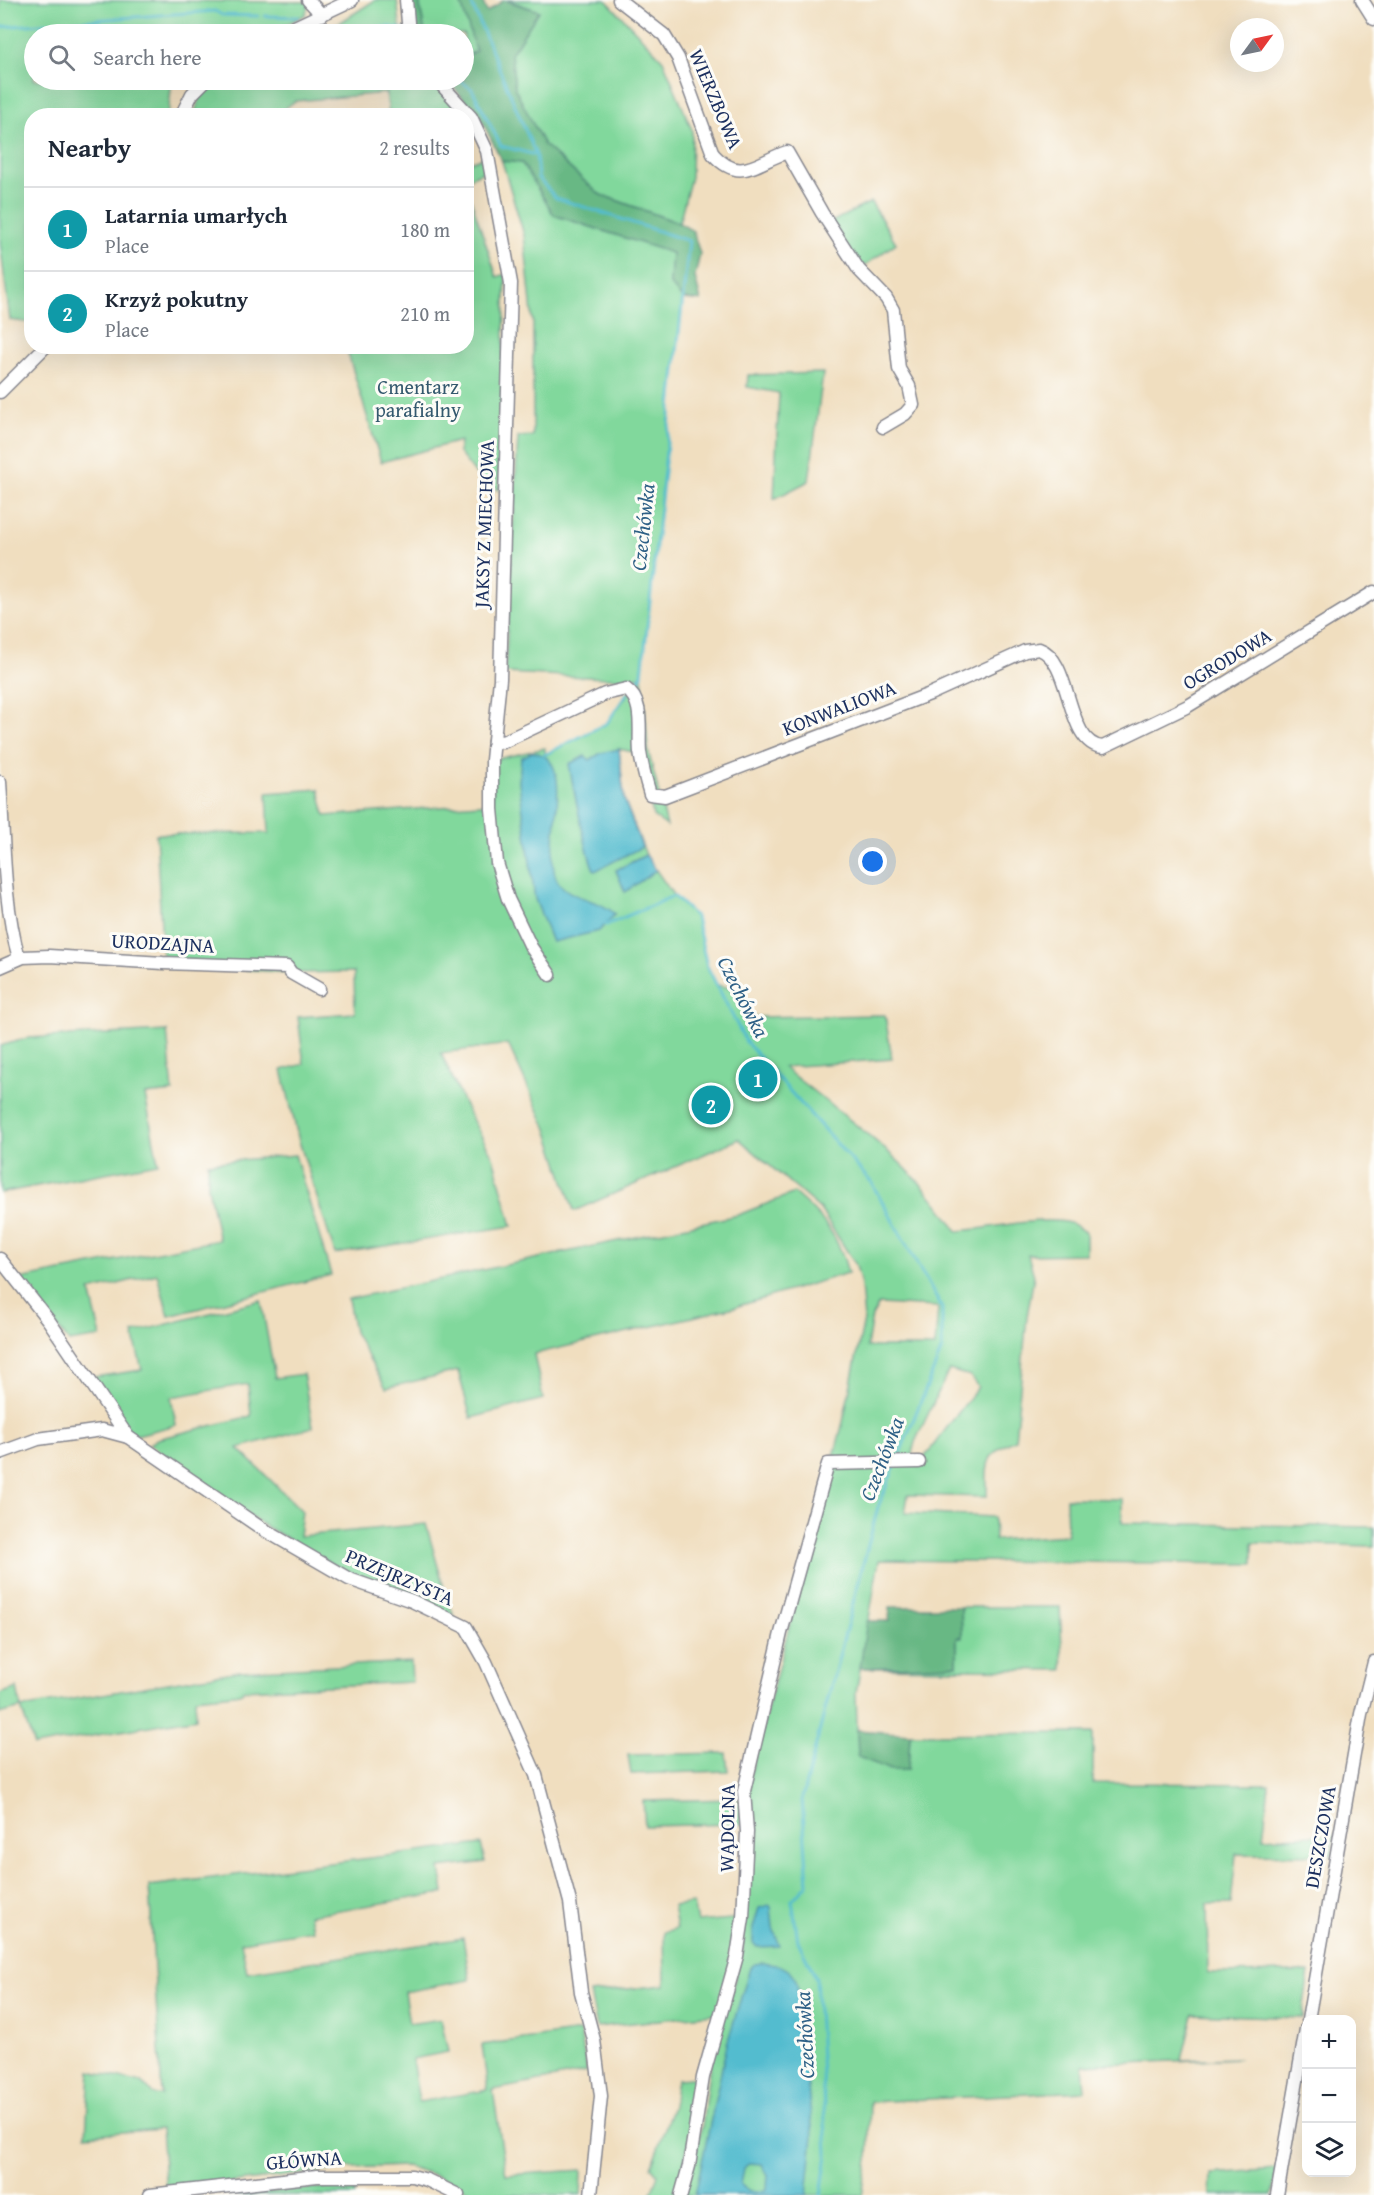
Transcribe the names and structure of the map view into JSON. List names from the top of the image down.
{
  "streets": {
    "street": [
      "WIERZBOWA",
      "JAKSY Z MIECHOWA",
      "OGRODOWA",
      "KONWALIOWA",
      "URODZAJNA",
      "PRZEJRZYSTA",
      "WĄDOLNA",
      "DESZCZOWA",
      "GŁÓWNA"
    ]
  },
  "crossings": [
    ["JAKSY Z MIECHOWA", "KONWALIOWA"],
    ["OGRODOWA", "KONWALIOWA"]
  ],
  "water": ["Czechówka"],
  "parks": ["Cmentarz parafialny"],
  "north": "top right",
  "page": {
    "search": "Search here",
    "heading": ["Nearby", "2 results"],
    "list": [
      {
        "mark": "1",
        "name": "Latarnia umarłych",
        "note": "Place",
        "value": "180 m"
      },
      {
        "mark": "2",
        "name": "Krzyż pokutny",
        "note": "Place",
        "value": "210 m"
      }
    ],
    "pins": ["1", "2"],
    "map_buttons": ["+", "−"]
  }
}
